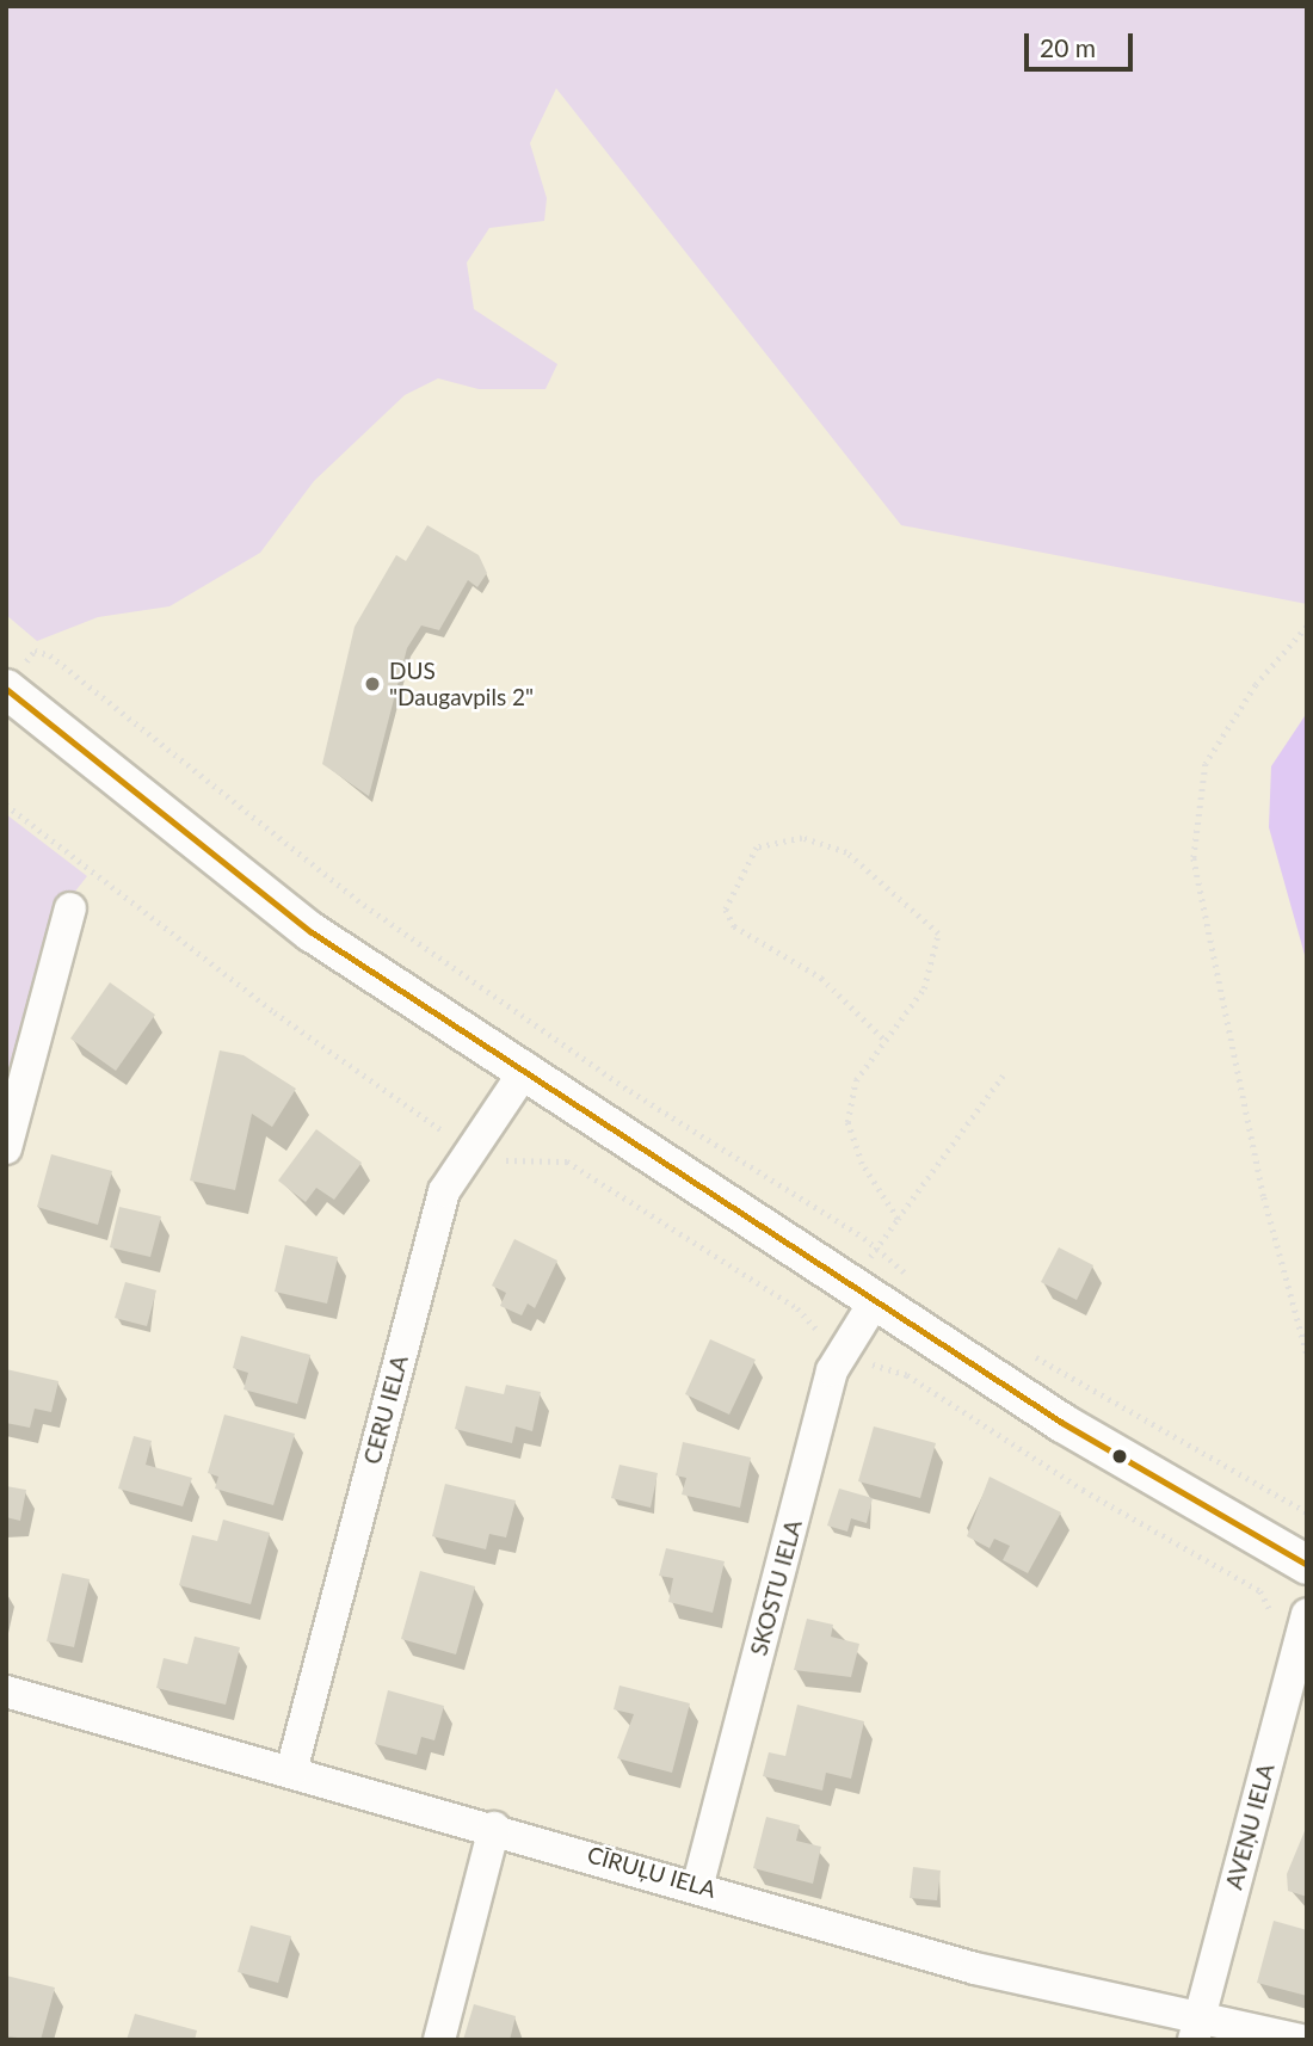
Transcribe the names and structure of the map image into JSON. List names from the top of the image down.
{
  "streets": {
    "street": [
      "CERU IELA",
      "SKOSTU IELA",
      "AVEŅU IELA",
      "CĪRUĻU IELA"
    ]
  },
  "crossings": [
    ["CERU IELA", "CĪRUĻU IELA"],
    ["SKOSTU IELA", "CĪRUĻU IELA"],
    ["AVEŅU IELA", "CĪRUĻU IELA"]
  ],
  "places": ["DUS \"Daugavpils 2\""],
  "scale_bar": "20 m"
}
